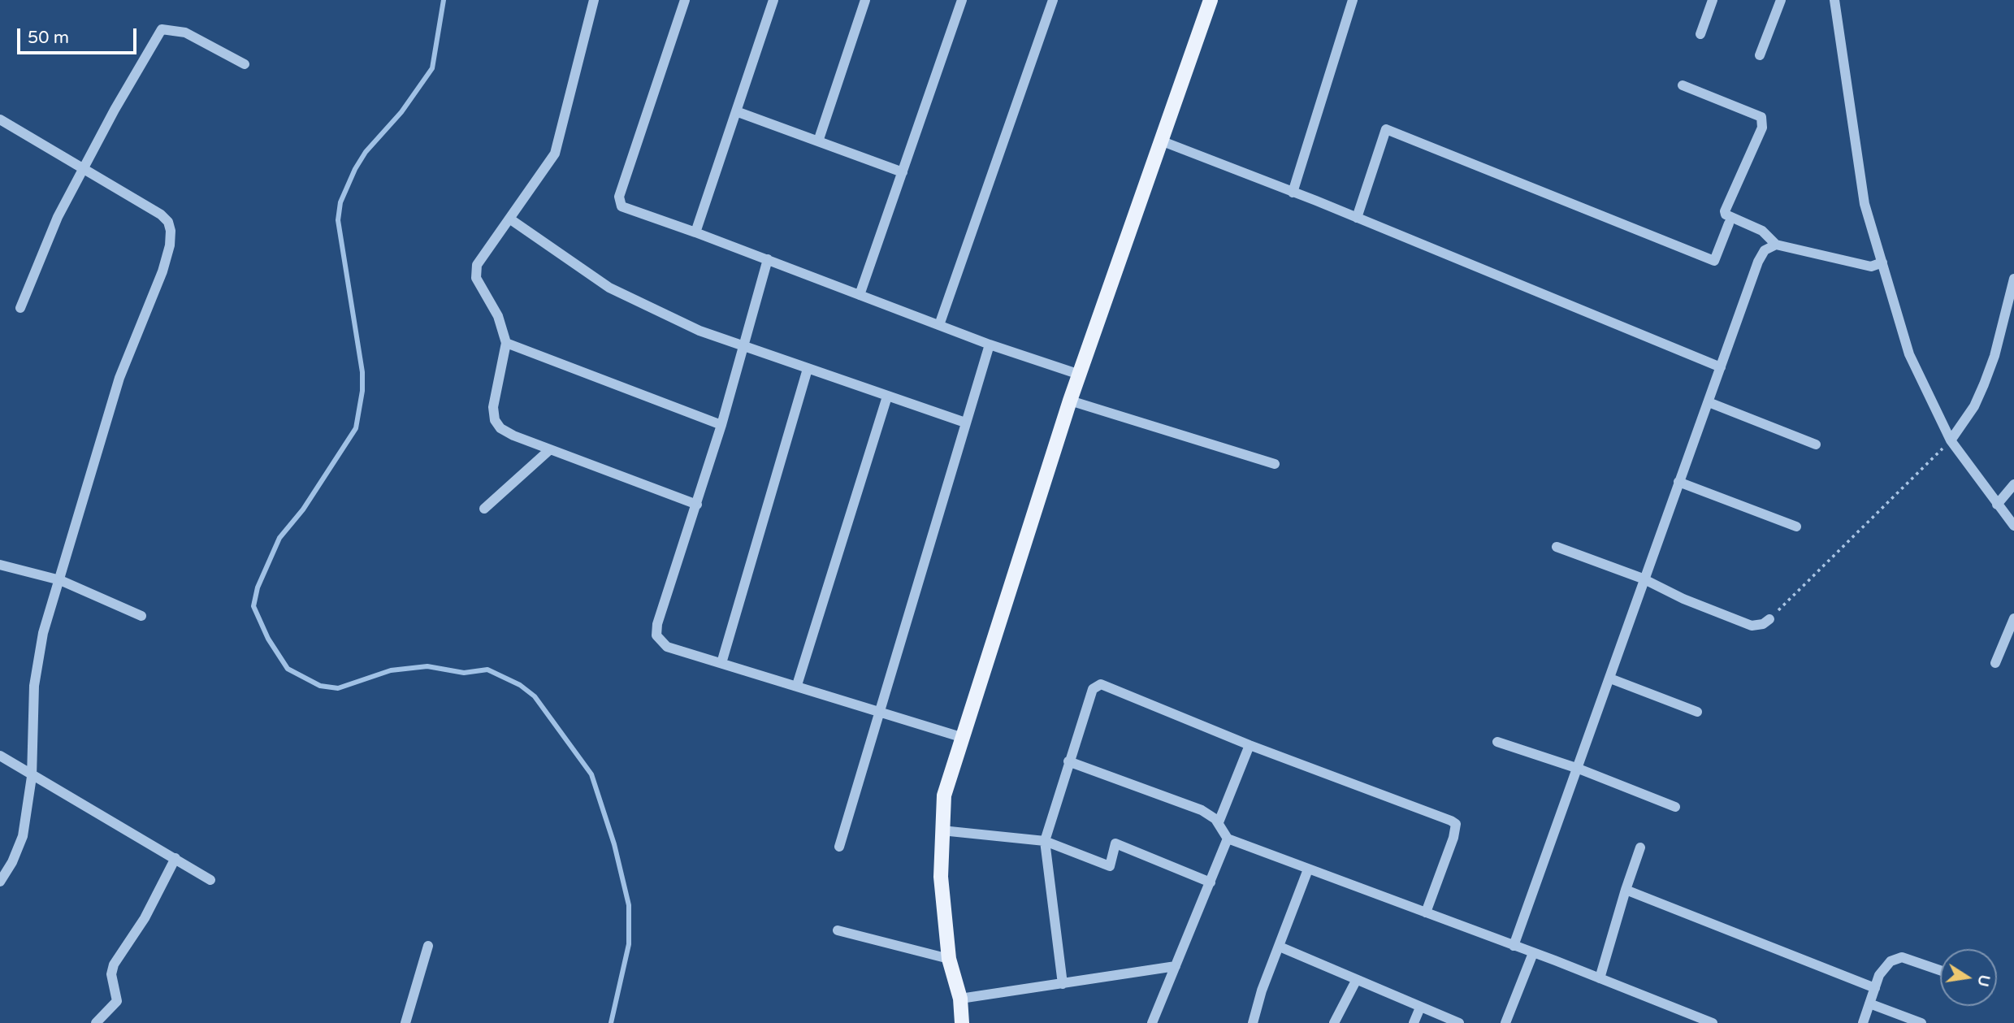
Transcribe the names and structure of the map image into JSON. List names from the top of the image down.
{
  "scale_bar": "50 m",
  "north": "right"
}
